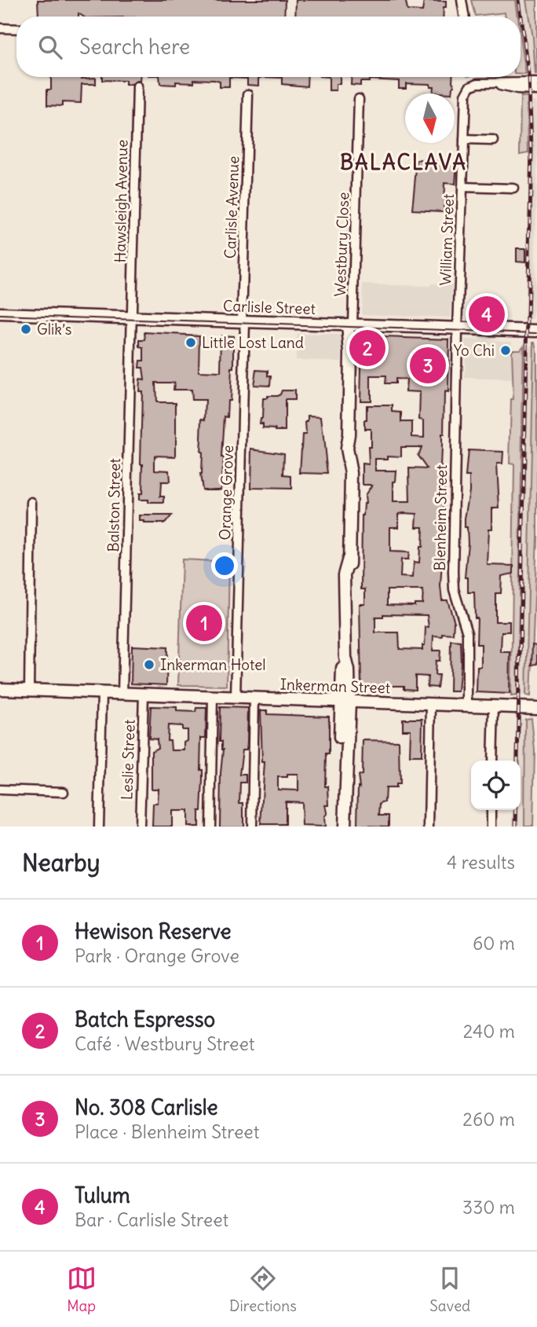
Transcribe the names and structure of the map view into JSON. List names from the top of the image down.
{
  "streets": {
    "street": [
      "Hawsleigh Avenue",
      "Carlisle Avenue",
      "William Street",
      "Westbury Close",
      "Carlisle Street",
      "Orange Grove",
      "Balston Street",
      "Blenheim Street",
      "Inkerman Street",
      "Leslie Street"
    ]
  },
  "crossings": [
    ["Hawsleigh Avenue", "Carlisle Street"],
    ["Hawsleigh Avenue", "Balston Street"],
    ["Carlisle Avenue", "Carlisle Street"],
    ["Carlisle Avenue", "Orange Grove"],
    ["William Street", "Carlisle Street"],
    ["William Street", "Blenheim Street"],
    ["Westbury Close", "Carlisle Street"],
    ["Carlisle Street", "Orange Grove"],
    ["Carlisle Street", "Balston Street"],
    ["Carlisle Street", "Blenheim Street"],
    ["Orange Grove", "Inkerman Street"],
    ["Balston Street", "Inkerman Street"],
    ["Blenheim Street", "Inkerman Street"],
    ["Inkerman Street", "Leslie Street"]
  ],
  "districts": ["BALACLAVA"],
  "places": [
    "Glik’s",
    "Little Lost Land",
    "Yo Chi",
    "Inkerman Hotel"
  ],
  "north": "bottom",
  "page": {
    "search": "Search here",
    "pins": [
      "4",
      "2",
      "3",
      "1"
    ],
    "heading": ["Nearby", "4 results"],
    "list": [
      {
        "mark": "1",
        "name": "Hewison Reserve",
        "note": "Park · Orange Grove",
        "value": "60 m"
      },
      {
        "mark": "2",
        "name": "Batch Espresso",
        "note": "Café · Westbury Street",
        "value": "240 m"
      },
      {
        "mark": "3",
        "name": "No. 308 Carlisle",
        "note": "Place · Blenheim Street",
        "value": "260 m"
      },
      {
        "mark": "4",
        "name": "Tulum",
        "note": "Bar · Carlisle Street",
        "value": "330 m"
      }
    ],
    "nav": ["Map", "Directions", "Saved"]
  }
}
